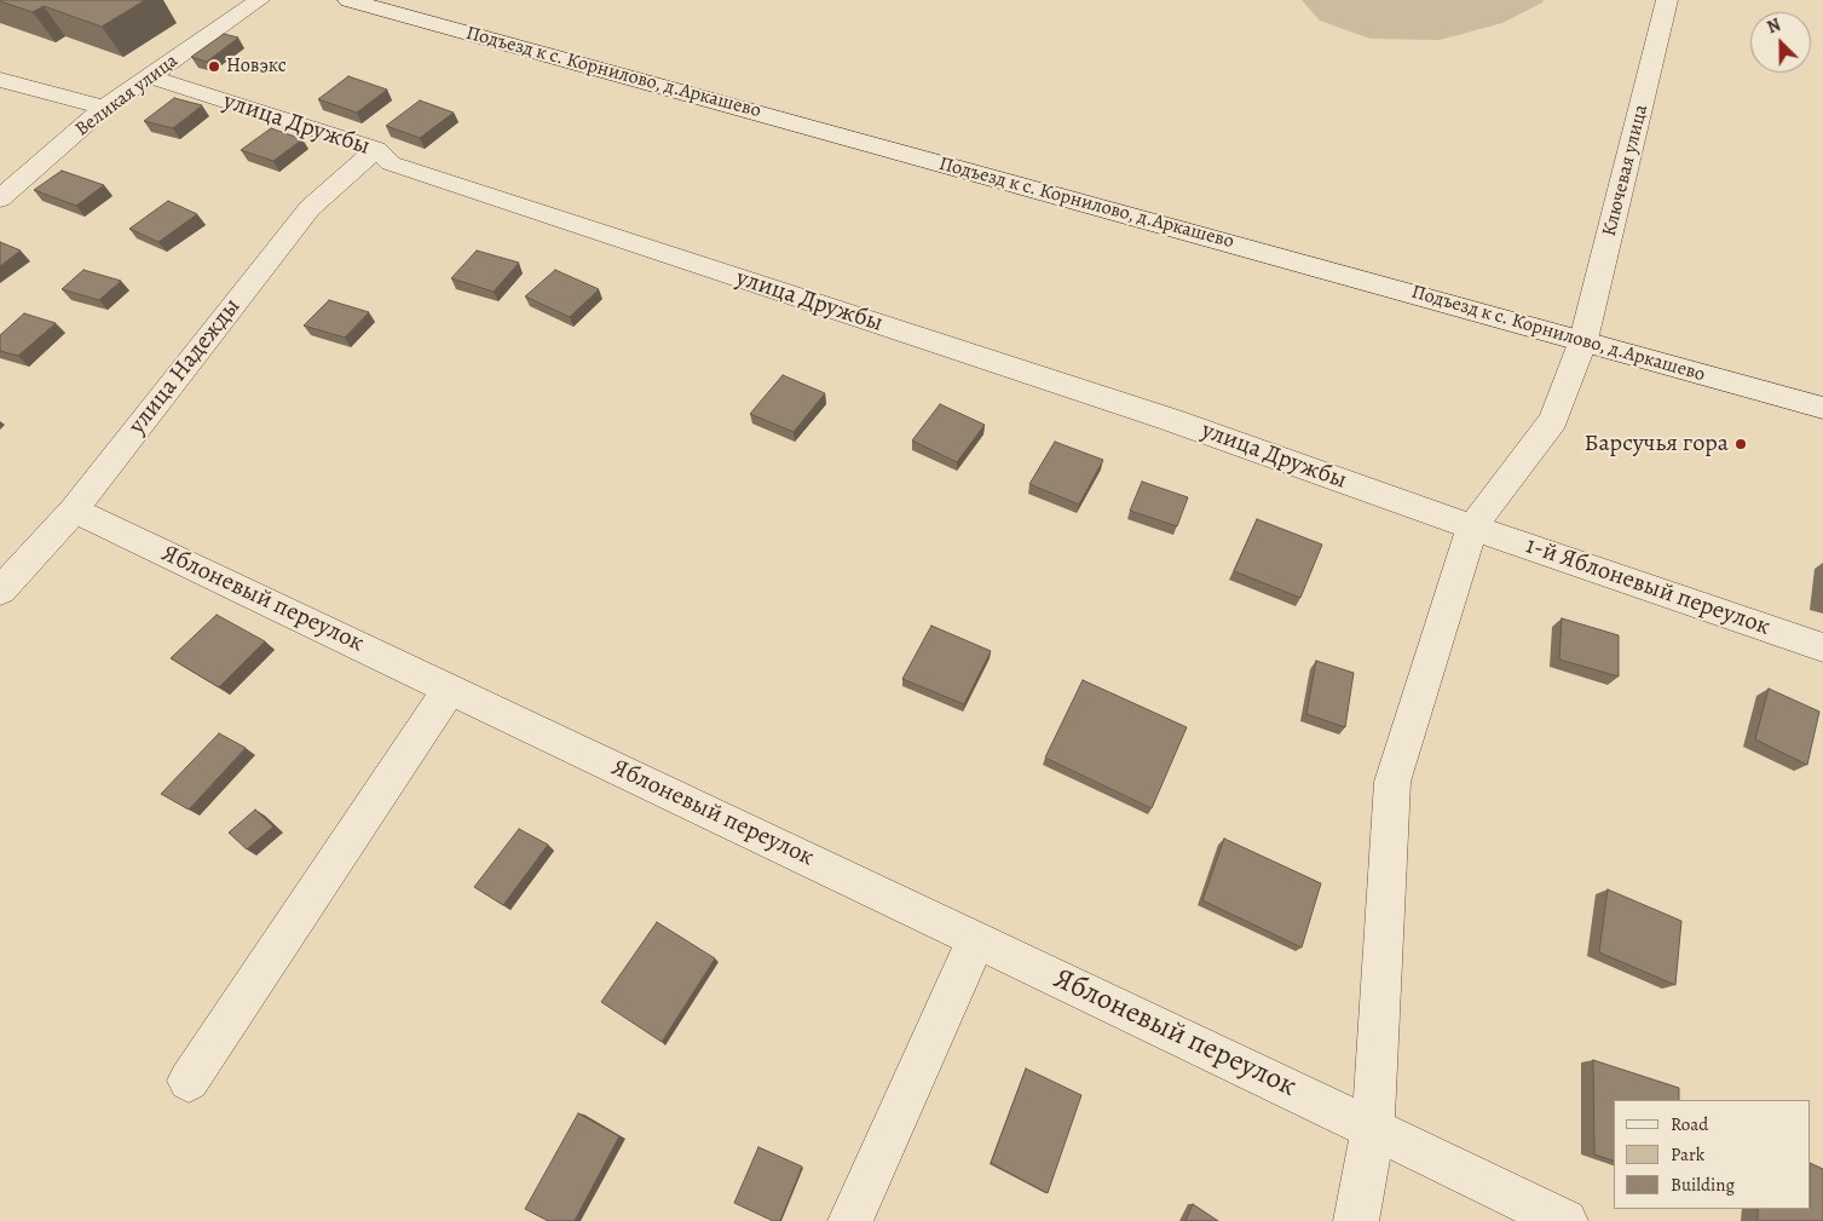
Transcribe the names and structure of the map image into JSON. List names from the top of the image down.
{
  "streets": {
    "street": [
      "Подъезд к с. Корнилово, д.Аркашево",
      "Великая улица",
      "улица Дружбы",
      "Ключевая улица",
      "улица Надежды",
      "1-й Яблоневый переулок",
      "Яблоневый переулок"
    ]
  },
  "crossings": [
    ["Подъезд к с. Корнилово, д.Аркашево", "Ключевая улица"],
    ["Великая улица", "улица Дружбы"],
    ["улица Дружбы", "Ключевая улица"],
    ["улица Дружбы", "улица Надежды"],
    ["улица Дружбы", "1-й Яблоневый переулок"],
    ["Ключевая улица", "1-й Яблоневый переулок"],
    ["улица Надежды", "Яблоневый переулок"]
  ],
  "places": ["Новэкс", "Барсучья гора"],
  "legend": ["Road", "Park", "Building"],
  "north": "top left"
}
